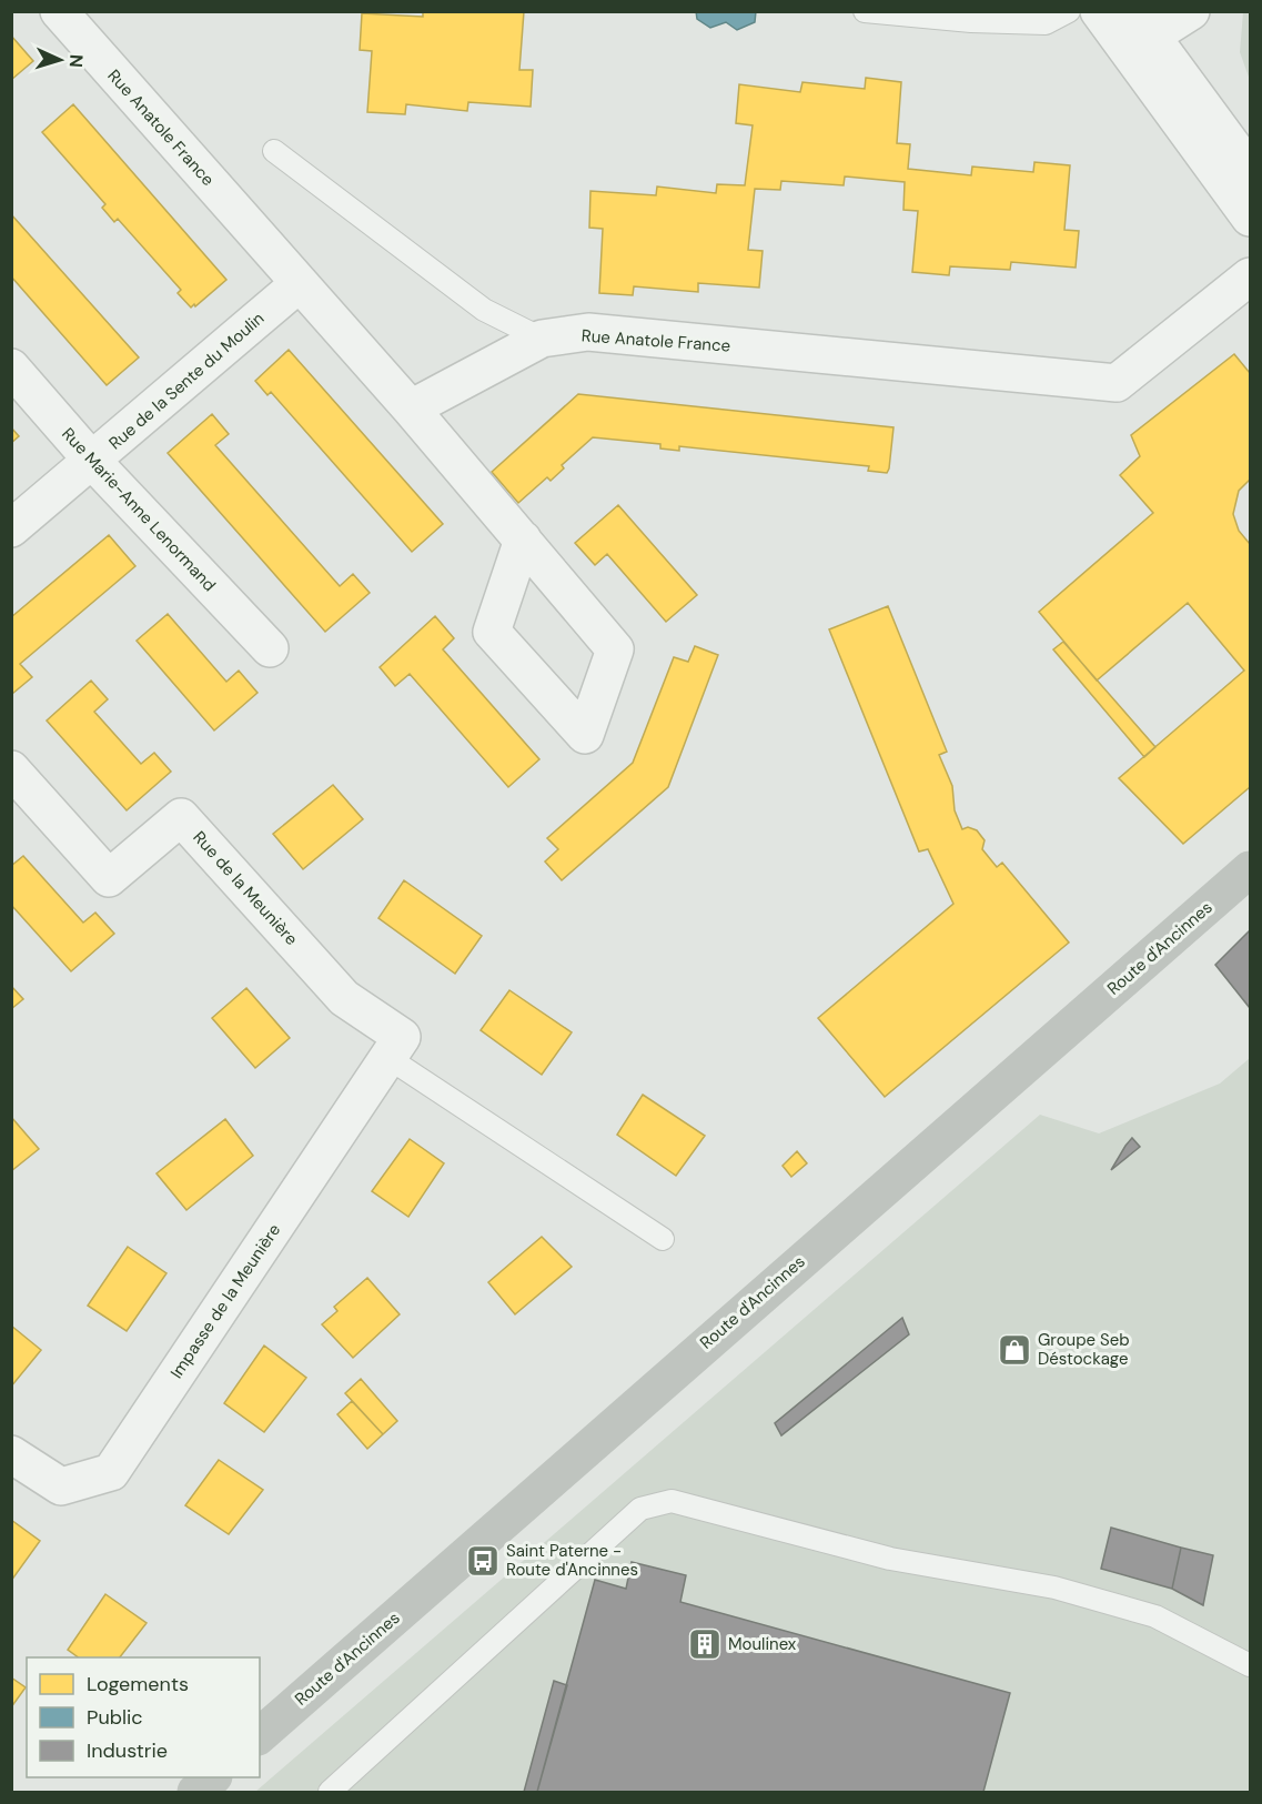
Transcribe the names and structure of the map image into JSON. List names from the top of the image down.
{
  "streets": {
    "main road": ["Route d'Ancinnes"],
    "street": [
      "Rue Anatole France",
      "Rue de la Sente du Moulin",
      "Rue Marie-Anne Lenormand",
      "Rue de la Meunière",
      "Impasse de la Meunière"
    ]
  },
  "crossings": [
    ["Rue Anatole France", "Rue de la Sente du Moulin"],
    ["Rue de la Sente du Moulin", "Rue Marie-Anne Lenormand"],
    ["Rue de la Meunière", "Impasse de la Meunière"]
  ],
  "places": {
    "shop": ["Groupe Seb Déstockage"],
    "bus stop": ["Saint Paterne - Route d'Ancinnes"],
    "building": ["Moulinex"]
  },
  "legend": ["Logements", "Public", "Industrie"],
  "north": "right"
}
